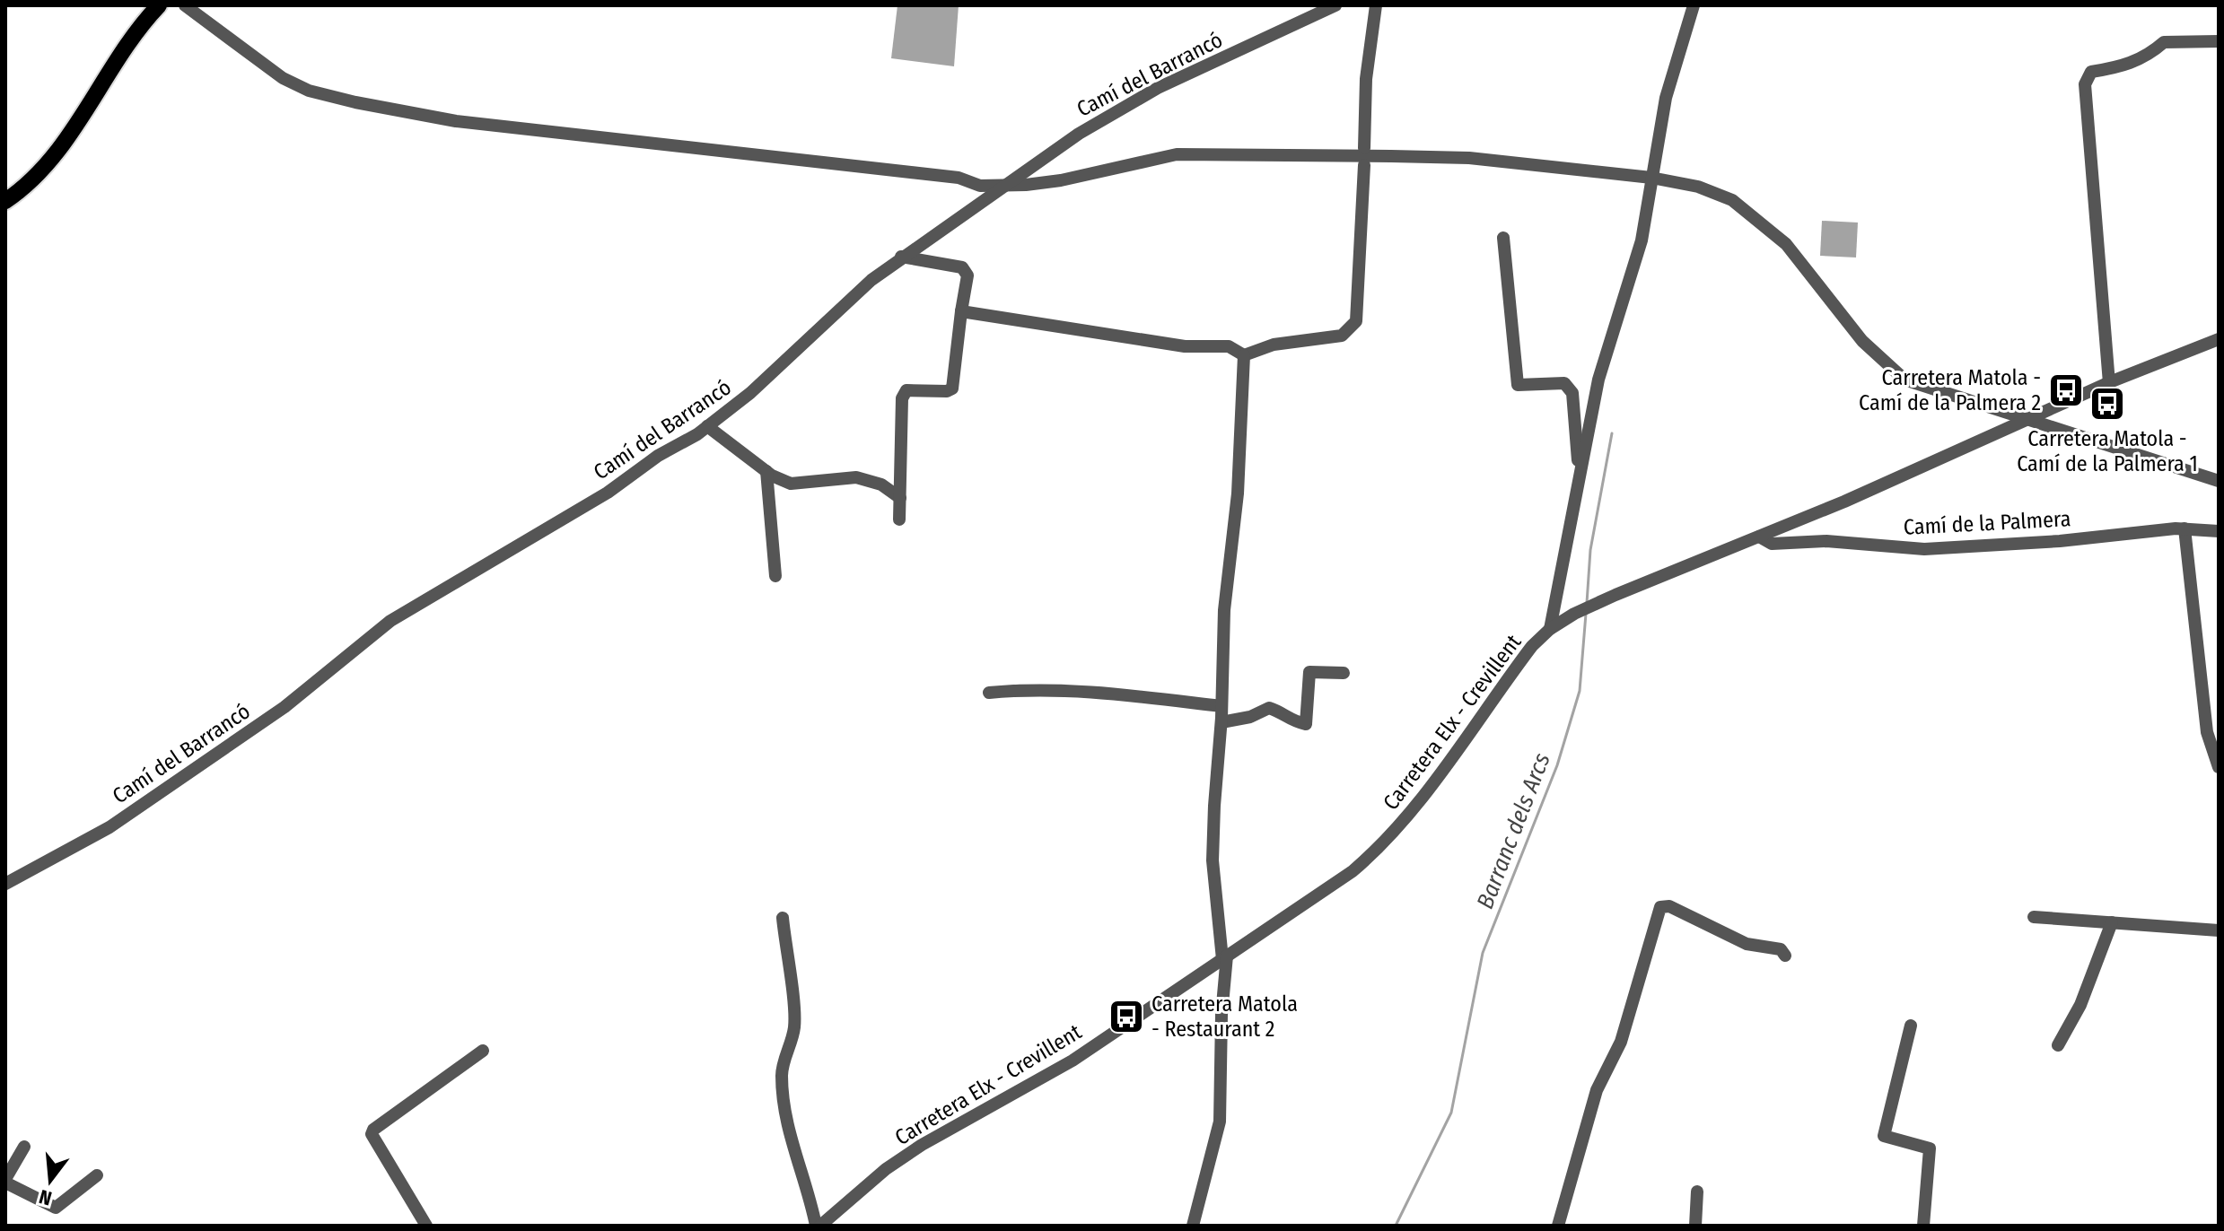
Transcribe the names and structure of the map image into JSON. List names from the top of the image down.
{
  "streets": {
    "street": ["Camí del Barrancó", "Camí de la Palmera", "Carretera Elx - Crevillent"]
  },
  "crossings": [
    ["Camí de la Palmera", "Carretera Elx - Crevillent"]
  ],
  "water": ["Barranc dels Arcs"],
  "places": {
    "bus stop": ["Carretera Matola - Camí de la Palmera 2", "Carretera Matola - Camí de la Palmera 1", "Carretera Matola - Restaurant 2"]
  },
  "north": "bottom"
}
